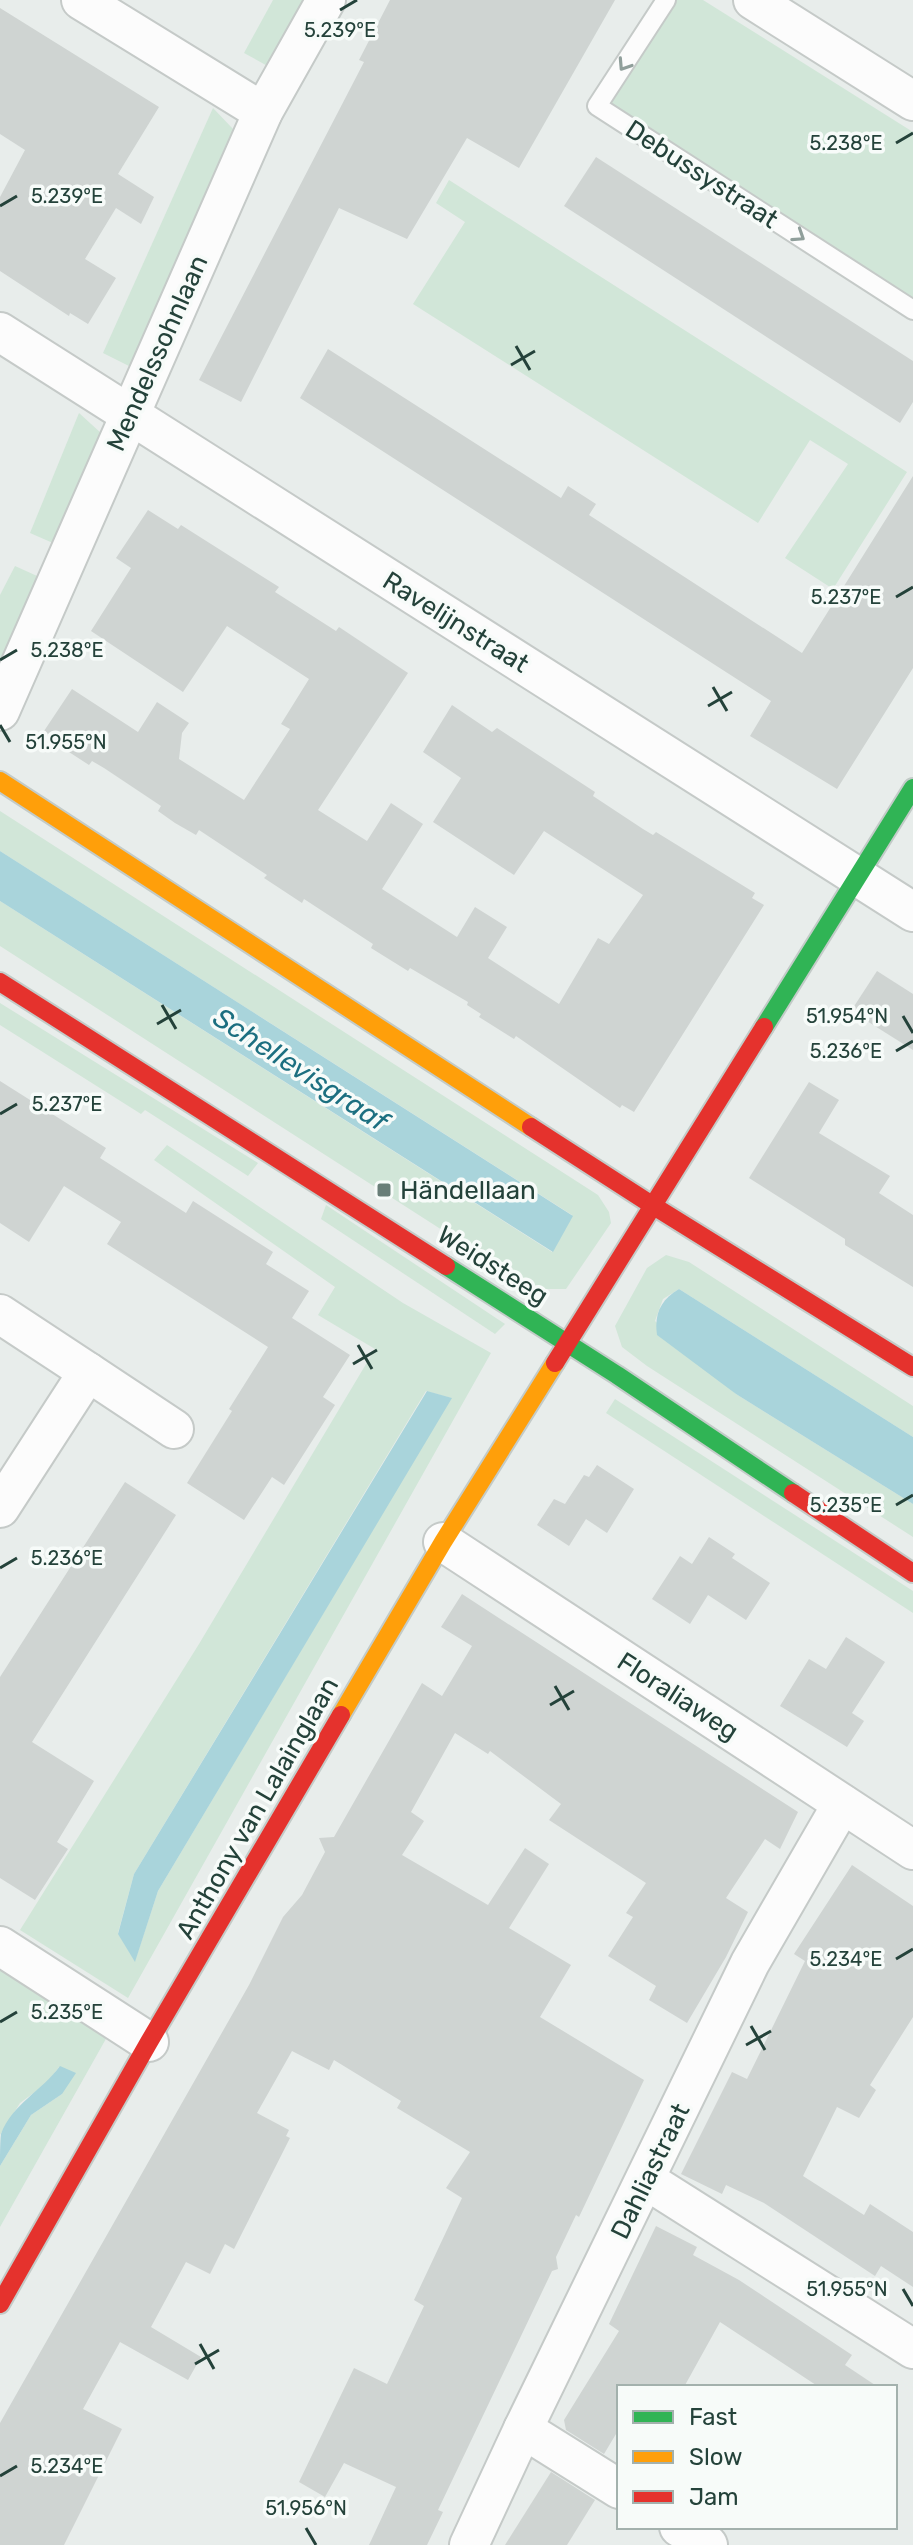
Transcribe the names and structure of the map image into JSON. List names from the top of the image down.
{
  "streets": {
    "street": [
      "Mendelssohnlaan",
      "Ravelijnstraat",
      "Weidsteeg",
      "Floraliaweg",
      "Anthony van Lalainglaan",
      "Dahliastraat"
    ],
    "lane": ["Debussystraat"]
  },
  "crossings": [
    ["Mendelssohnlaan", "Ravelijnstraat"],
    ["Weidsteeg", "Anthony van Lalainglaan"],
    ["Floraliaweg", "Anthony van Lalainglaan"],
    ["Floraliaweg", "Dahliastraat"]
  ],
  "water": ["Schellevisgraaf"],
  "places": {
    "transit": ["Händellaan"]
  },
  "legend": ["Fast", "Slow", "Jam"],
  "coordinates": [
    "5.239°E",
    "5.238°E",
    "5.237°E",
    "51.955°N",
    "51.954°N",
    "5.236°E",
    "5.235°E",
    "5.234°E",
    "51.956°N"
  ]
}
